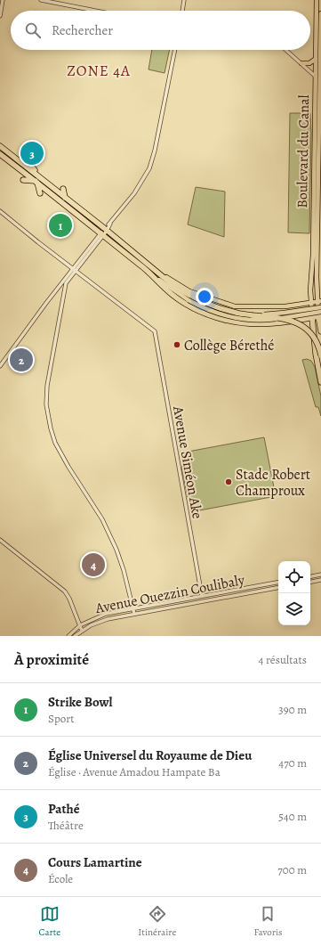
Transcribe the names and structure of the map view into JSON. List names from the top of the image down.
{
  "streets": {
    "main road": ["Boulevard du Canal"],
    "street": ["Avenue Siméon Ake", "Avenue Ouezzin Coulibaly"]
  },
  "crossings": [
    ["Avenue Siméon Ake", "Avenue Ouezzin Coulibaly"]
  ],
  "districts": ["ZONE 4A"],
  "places": ["Collège Bérethé", "Stade Robert Champroux"],
  "page": {
    "search": "Rechercher",
    "pins": [
      "3",
      "1",
      "2",
      "4"
    ],
    "heading": ["À proximité", "4 résultats"],
    "list": [
      {
        "mark": "1",
        "name": "Strike Bowl",
        "note": "Sport",
        "value": "390 m"
      },
      {
        "mark": "2",
        "name": "Église Universel du Royaume de Dieu",
        "note": "Église · Avenue Amadou Hampate Ba",
        "value": "470 m"
      },
      {
        "mark": "3",
        "name": "Pathé",
        "note": "Théâtre",
        "value": "540 m"
      },
      {
        "mark": "4",
        "name": "Cours Lamartine",
        "note": "École",
        "value": "700 m"
      }
    ],
    "nav": ["Carte", "Itinéraire", "Favoris"]
  }
}
